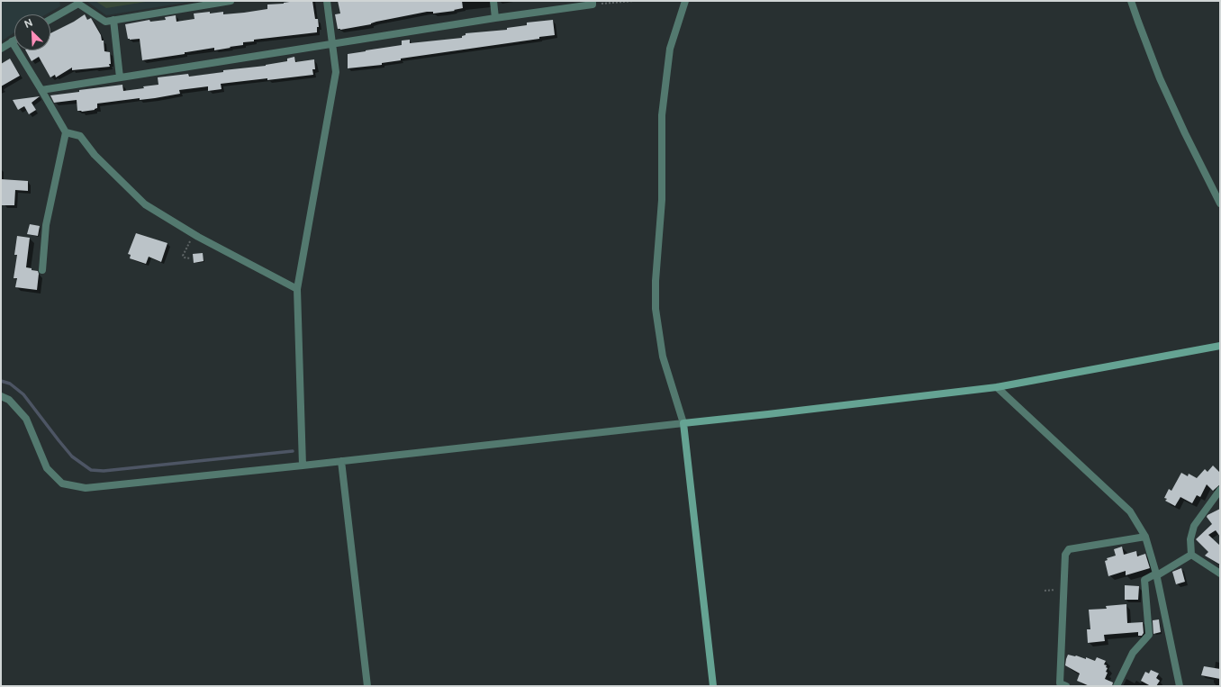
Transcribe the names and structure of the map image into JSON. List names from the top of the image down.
{
  "north": "top left"
}
